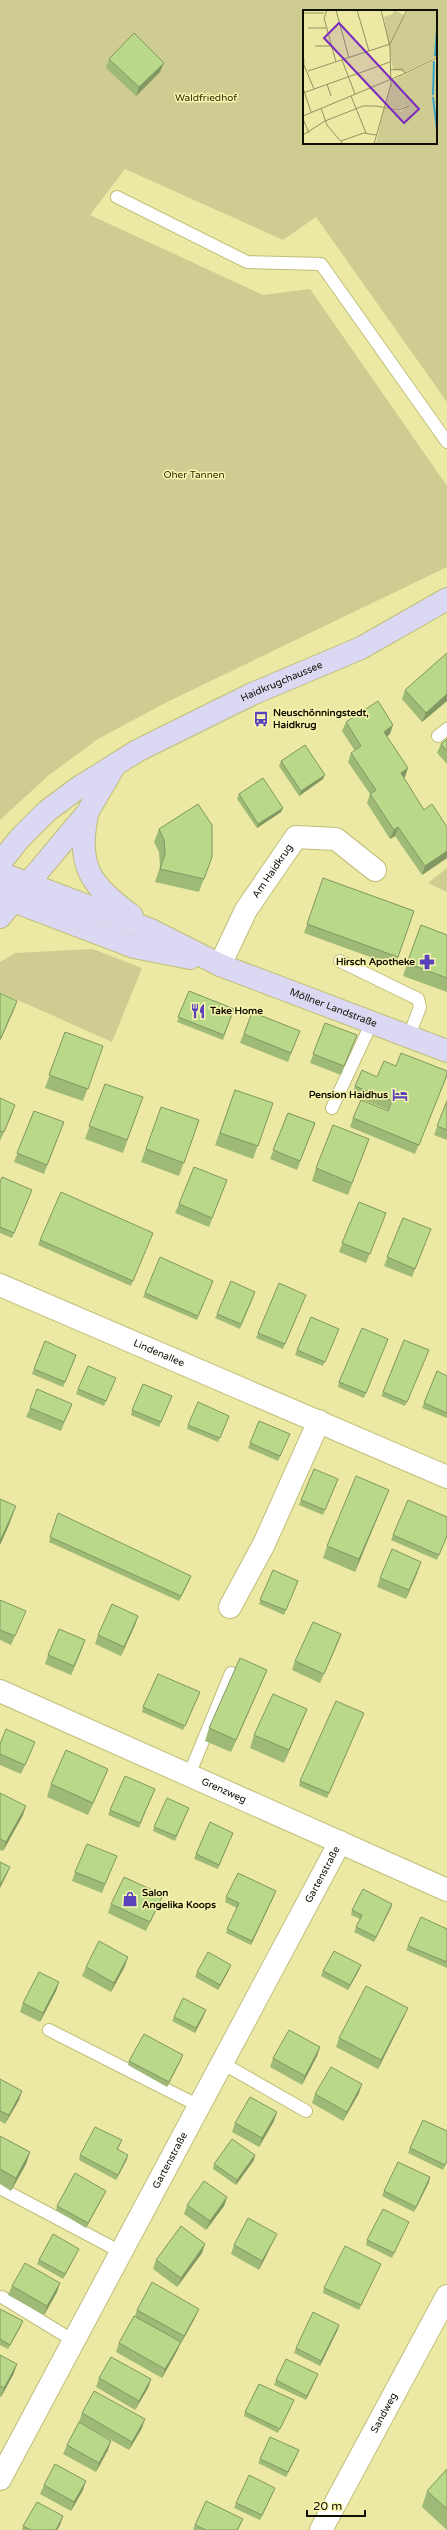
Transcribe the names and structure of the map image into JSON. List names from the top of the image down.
{
  "streets": {
    "main road": ["Haidkrugchaussee", "Möllner Landstraße"],
    "street": [
      "Am Haidkrug",
      "Lindenallee",
      "Grenzweg",
      "Gartenstraße",
      "Sandweg"
    ]
  },
  "crossings": [
    ["Haidkrugchaussee", "Möllner Landstraße"],
    ["Am Haidkrug", "Möllner Landstraße"],
    ["Grenzweg", "Gartenstraße"]
  ],
  "parks": ["Waldfriedhof", "Oher Tannen"],
  "places": {
    "bus stop": ["Neuschönningstedt, Haidkrug"],
    "pharmacy": ["Hirsch Apotheke"],
    "restaurant": ["Take Home"],
    "hotel": ["Pension Haidhus"],
    "shop": ["Salon Angelika Koops"]
  },
  "scale_bar": "20 m"
}
